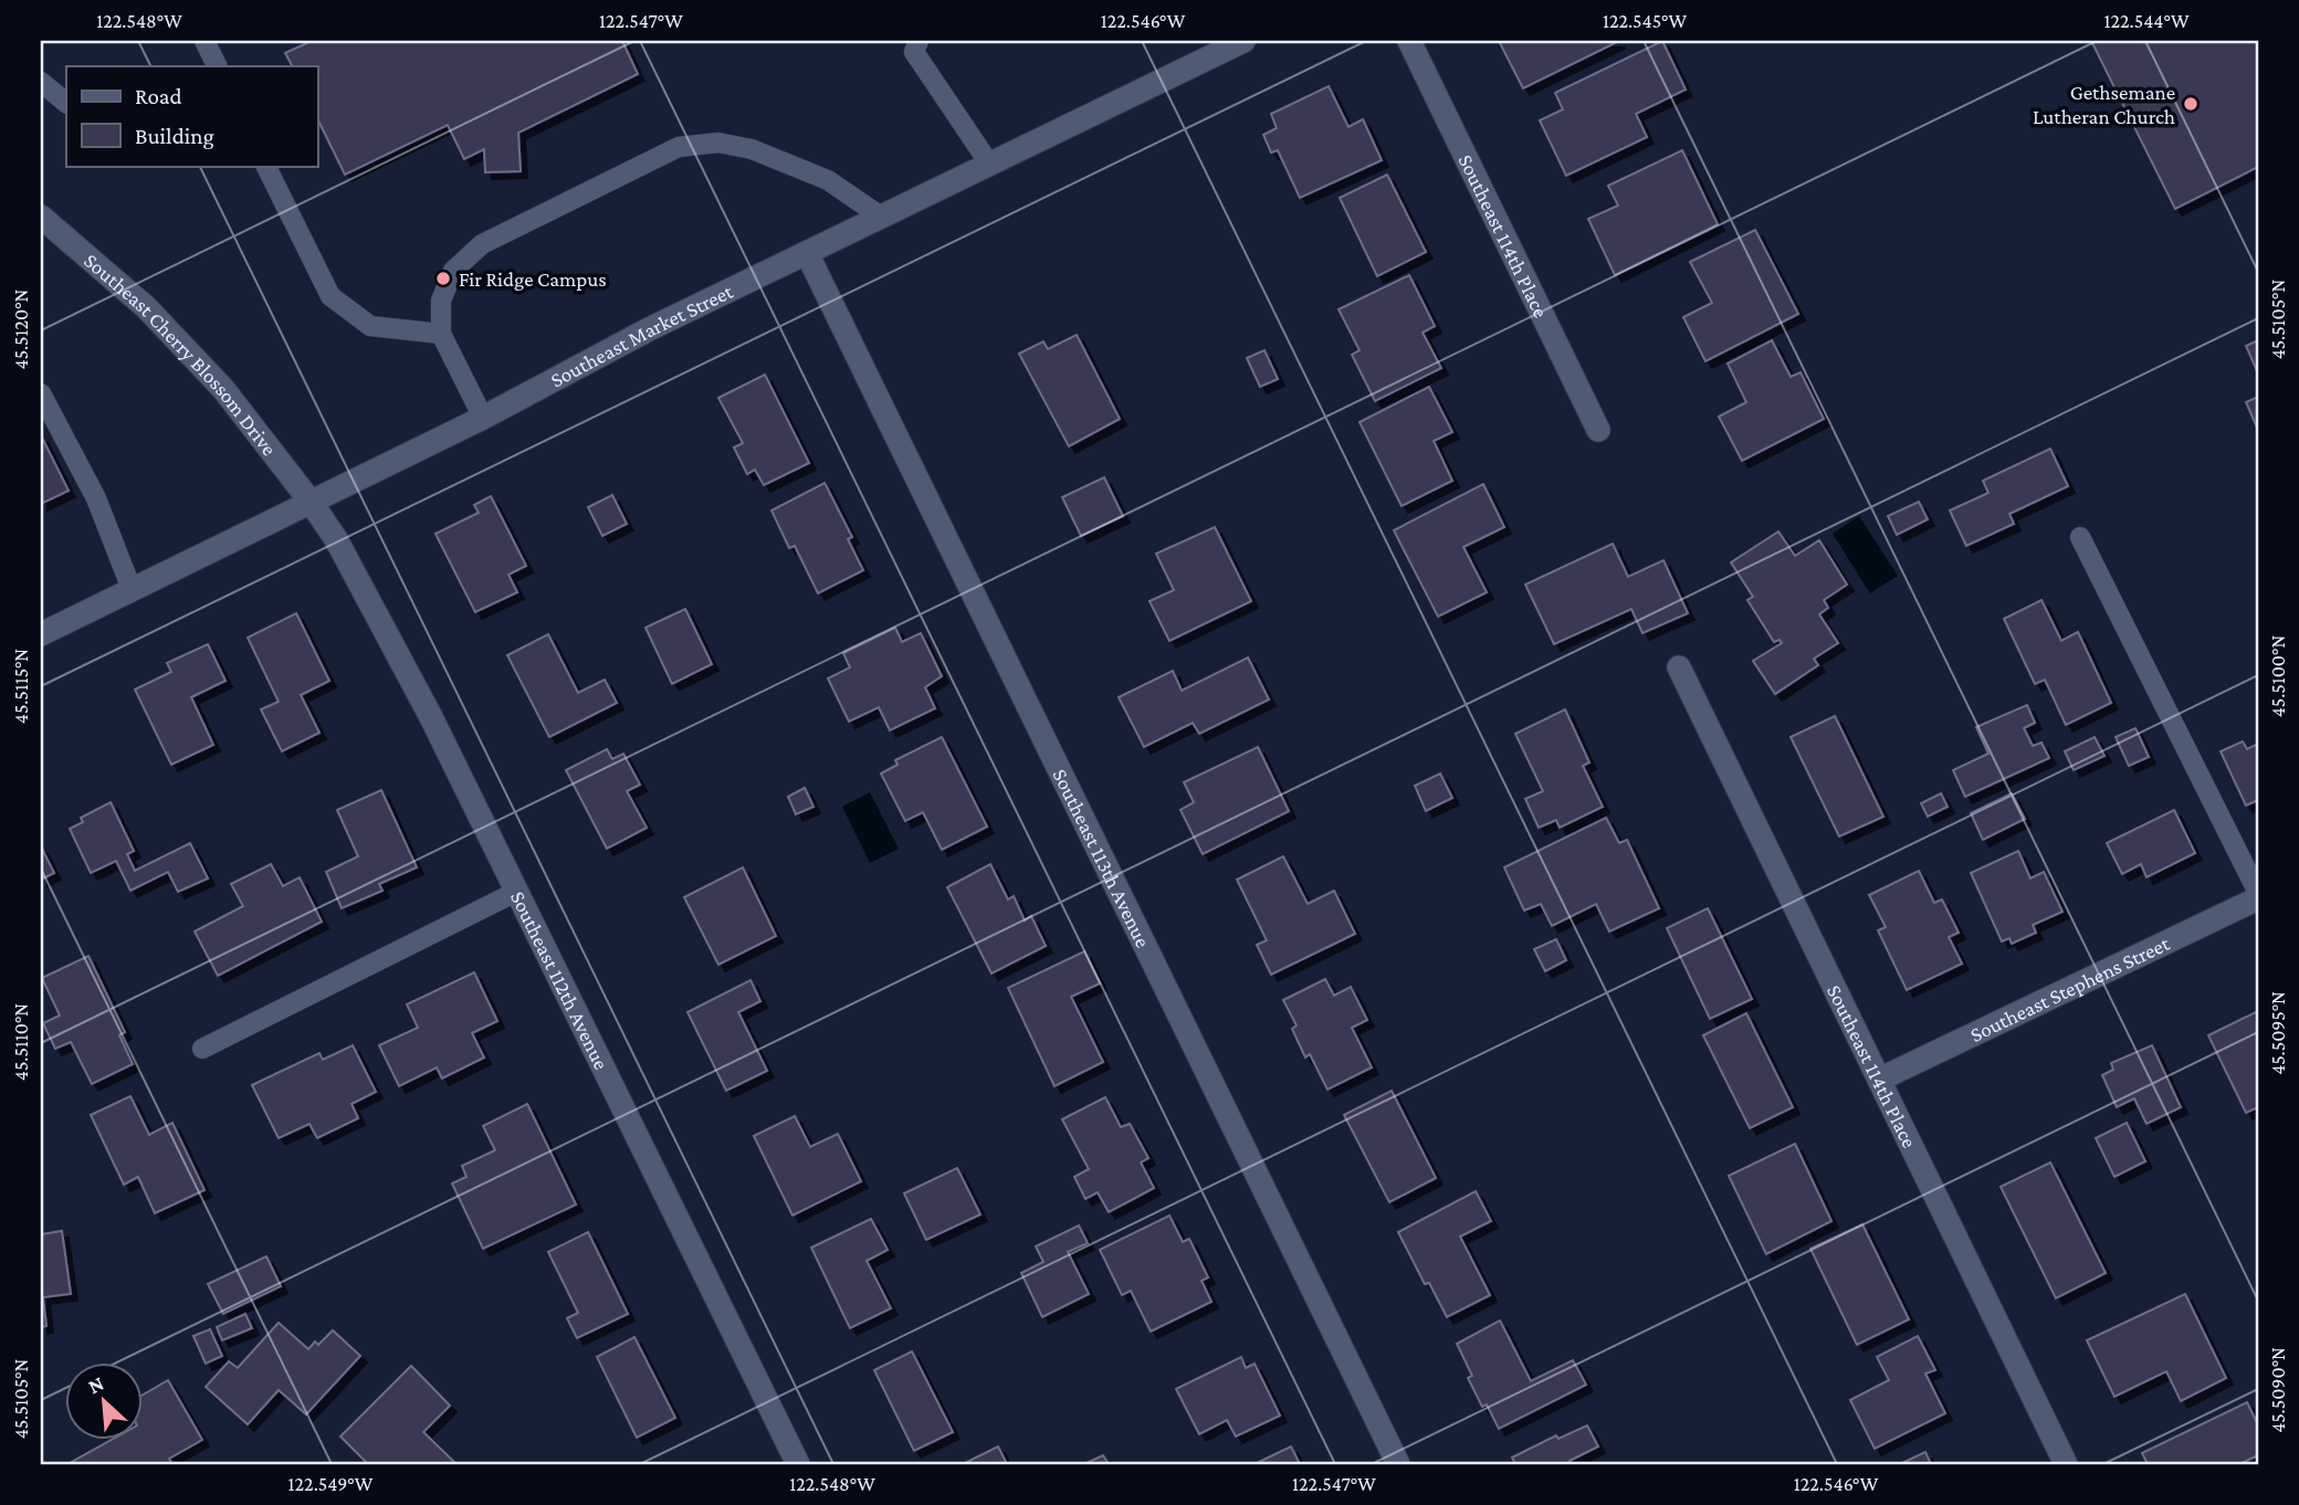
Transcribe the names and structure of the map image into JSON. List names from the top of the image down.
{
  "streets": {
    "street": [
      "Southeast 114th Place",
      "Southeast Market Street",
      "Southeast Cherry Blossom Drive",
      "Southeast 113th Avenue",
      "Southeast 112th Avenue",
      "Southeast Stephens Street"
    ]
  },
  "crossings": [
    ["Southeast 114th Place", "Southeast Stephens Street"],
    ["Southeast Market Street", "Southeast Cherry Blossom Drive"],
    ["Southeast Market Street", "Southeast 113th Avenue"],
    ["Southeast Market Street", "Southeast 112th Avenue"],
    ["Southeast Cherry Blossom Drive", "Southeast 112th Avenue"]
  ],
  "places": ["Gethsemane Lutheran Church", "Fir Ridge Campus"],
  "legend": ["Road", "Building"],
  "north": "top left",
  "coordinates": [
    "122.548°W",
    "122.547°W",
    "122.546°W",
    "122.545°W",
    "122.544°W",
    "45.5105°N",
    "45.5120°N",
    "45.5100°N",
    "45.5115°N",
    "45.5095°N",
    "45.5110°N",
    "45.5090°N",
    "122.549°W"
  ]
}
